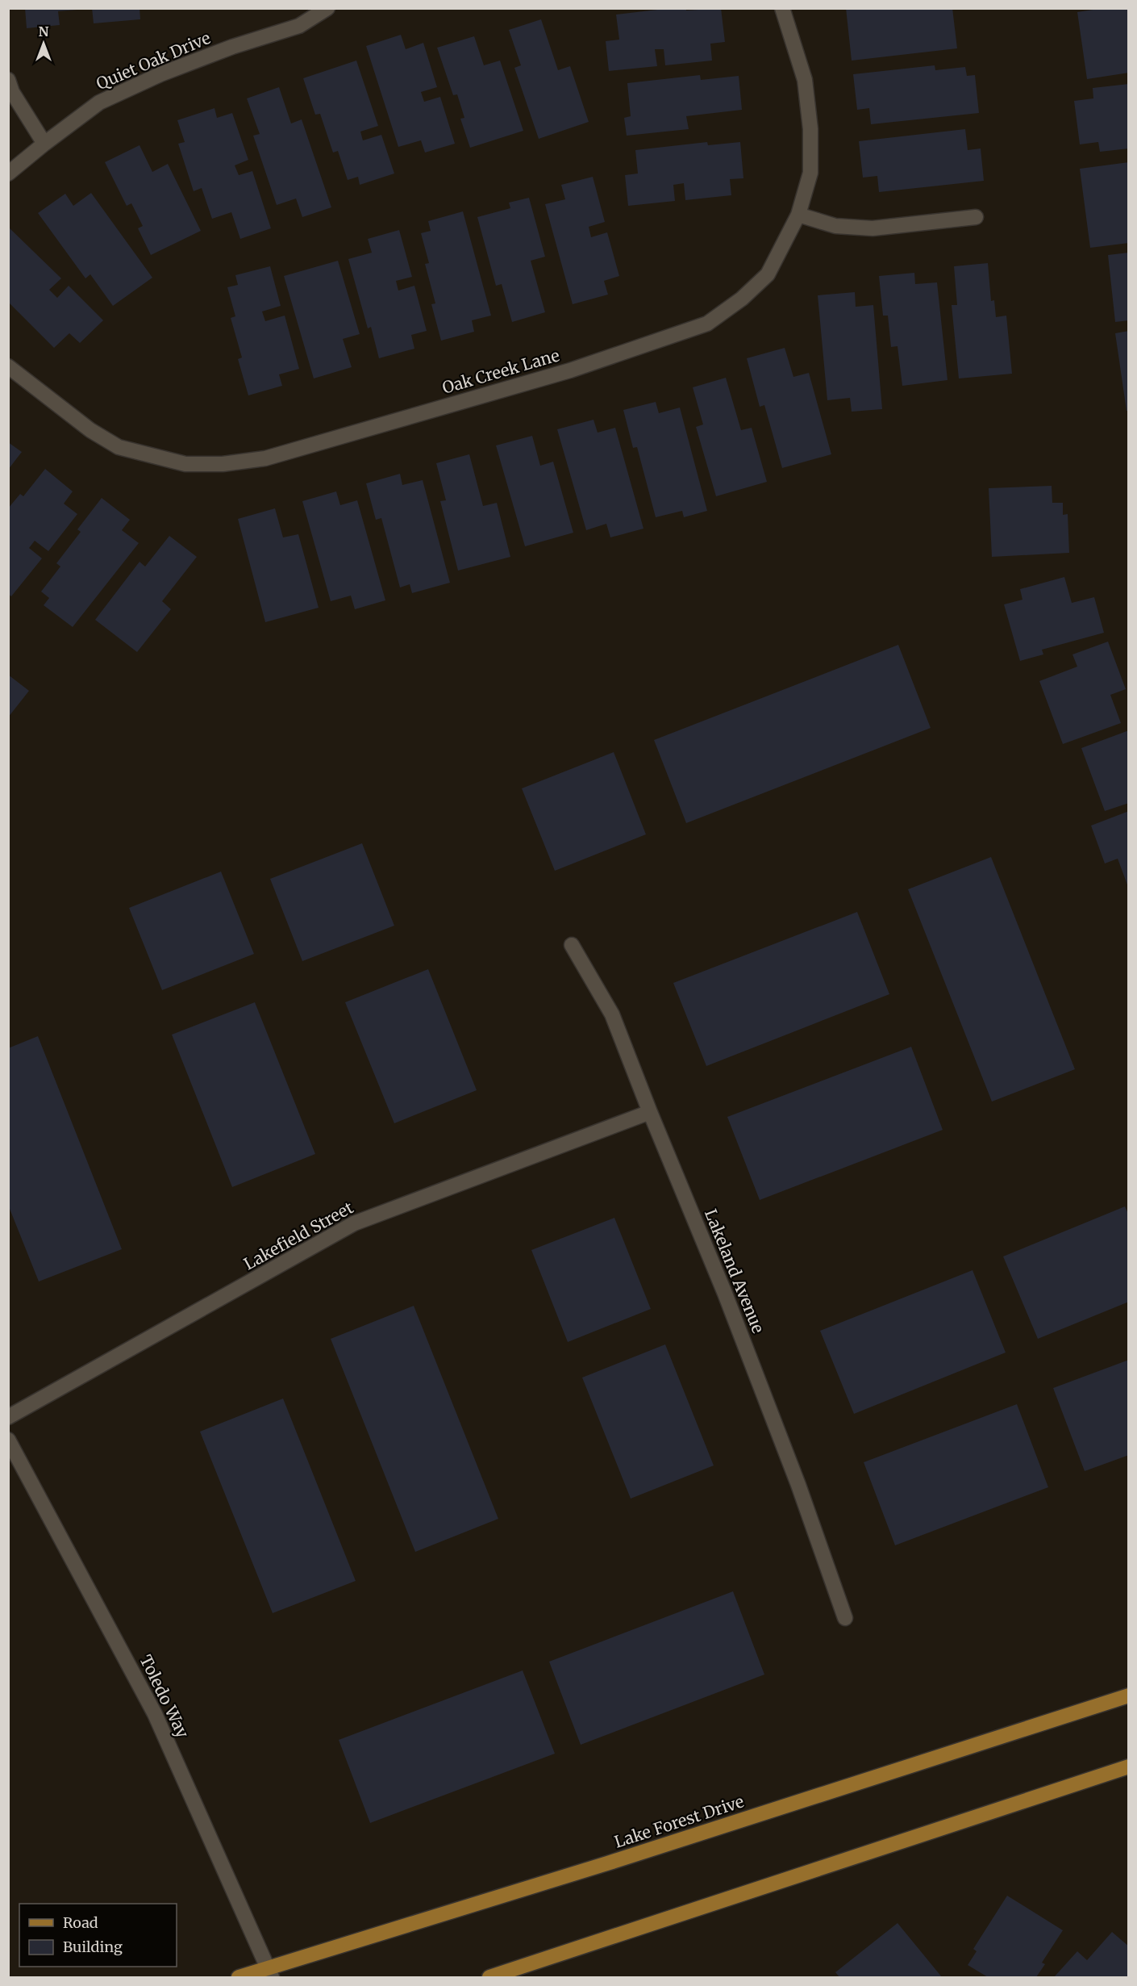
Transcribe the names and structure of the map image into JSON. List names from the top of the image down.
{
  "streets": {
    "main road": ["Lake Forest Drive"],
    "street": [
      "Quiet Oak Drive",
      "Oak Creek Lane",
      "Lakefield Street",
      "Lakeland Avenue",
      "Toledo Way"
    ]
  },
  "crossings": [
    ["Lakefield Street", "Lakeland Avenue"],
    ["Toledo Way", "Lake Forest Drive"]
  ],
  "legend": ["Road", "Building"],
  "north": "top"
}
